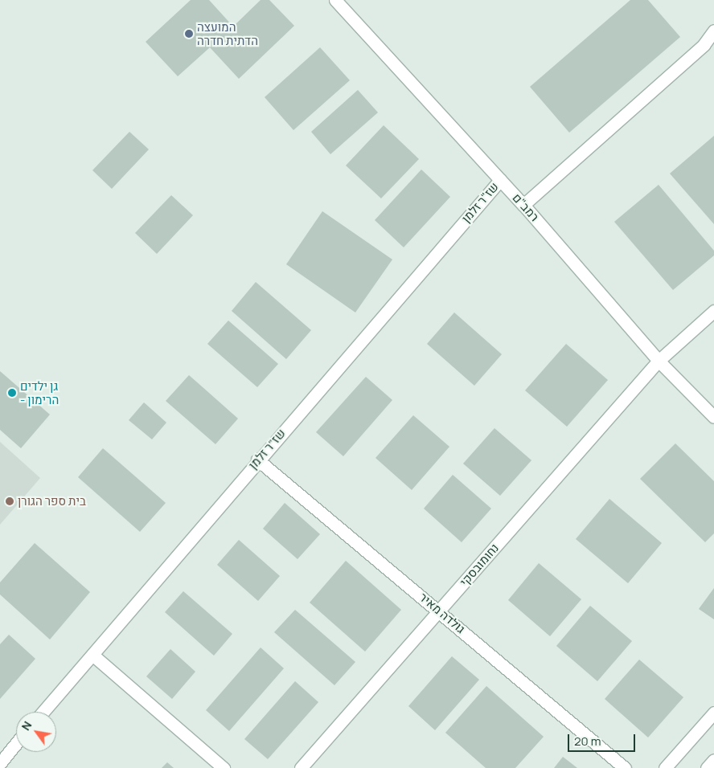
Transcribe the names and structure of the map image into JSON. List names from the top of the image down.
{
  "streets": {
    "street": [
      "שז\"ר זלמן",
      "רמב\"ם",
      "נחומובסקי",
      "גולדה מאיר"
    ]
  },
  "crossings": [
    ["שז\"ר זלמן", "רמב\"ם"],
    ["שז\"ר זלמן", "גולדה מאיר"],
    ["רמב\"ם", "נחומובסקי"],
    ["נחומובסקי", "גולדה מאיר"]
  ],
  "places": ["המועצה הדתית חדרה", "גן ילדים - הרימון", "בית ספר הגורן"],
  "scale_bar": "20 m",
  "north": "top left"
}
